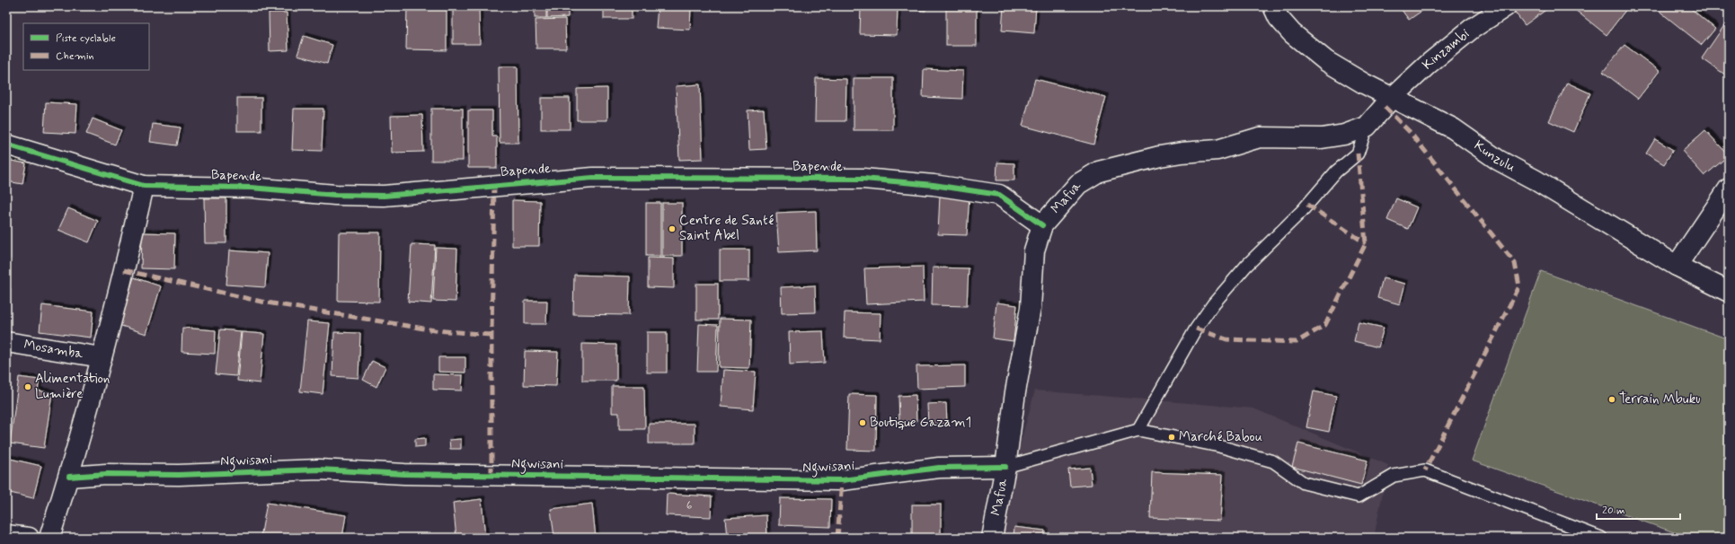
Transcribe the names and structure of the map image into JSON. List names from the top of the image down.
{
  "streets": {
    "street": [
      "Kinzambi",
      "Kunzulu",
      "Bapende",
      "Mafua",
      "Mosamba",
      "Ngwisani"
    ]
  },
  "crossings": [
    ["Kinzambi", "Kunzulu"],
    ["Kinzambi", "Mafua"],
    ["Kunzulu", "Mafua"],
    ["Bapende", "Mafua"],
    ["Mafua", "Ngwisani"]
  ],
  "places": [
    "Centre de Santé Saint Abel",
    "Alimentation Lumière",
    "Terrain Mbuku",
    "Boutique Gazam1",
    "Marché Babou"
  ],
  "house_numbers": ["6"],
  "legend": ["Piste cyclable", "Chemin"],
  "scale_bar": "20 m"
}
